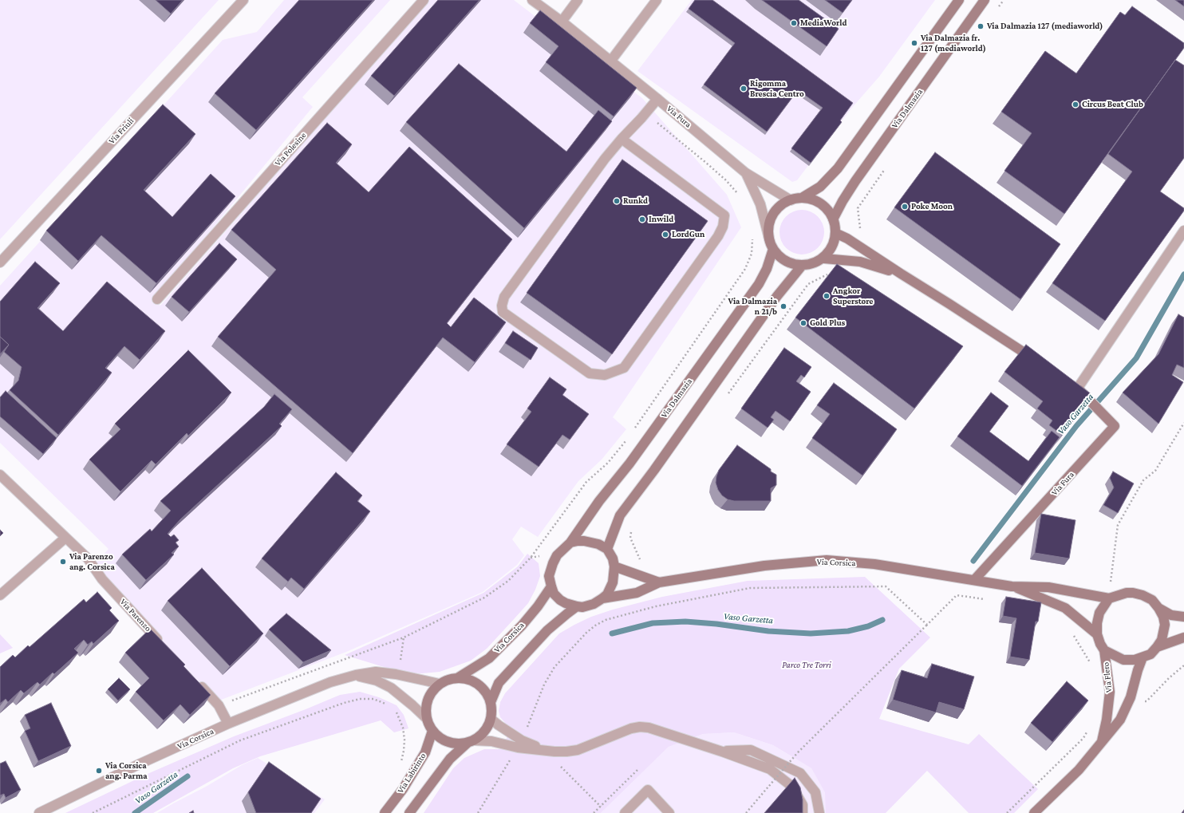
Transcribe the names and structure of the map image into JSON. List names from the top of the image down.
{
  "streets": {
    "main road": [
      "Via Dalmazia",
      "Via Fura",
      "Via Corsica",
      "Via Flero",
      "Via Labirinto"
    ],
    "street": ["Via Friuli", "Via Polesine", "Via Parenzo"]
  },
  "crossings": [
    ["Via Dalmazia", "Via Fura"],
    ["Via Dalmazia", "Via Corsica"],
    ["Via Fura", "Via Corsica"],
    ["Via Corsica", "Via Flero"],
    ["Via Corsica", "Via Labirinto"]
  ],
  "water": ["Vaso Garzetta"],
  "parks": ["Parco Tre Torri"],
  "places": [
    "MediaWorld",
    "Via Dalmazia 127 (mediaworld)",
    "Via Dalmazia fr. 127 (mediaworld)",
    "Rigomma Brescia Centro",
    "Circus Beat Club",
    "Runkd",
    "Poke Moon",
    "Inwild",
    "LordGun",
    "Angkor Superstore",
    "Via Dalmazia n 21/b",
    "Gold Plus",
    "Via Parenzo ang. Corsica",
    "Via Corsica ang. Parma"
  ]
}
